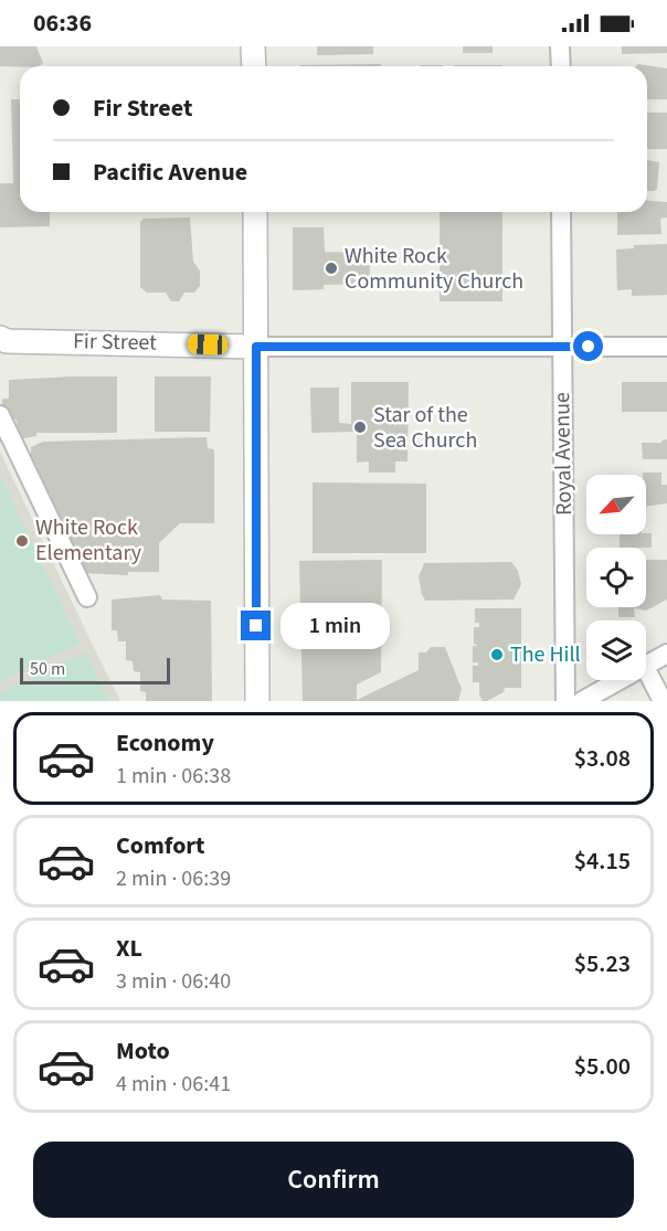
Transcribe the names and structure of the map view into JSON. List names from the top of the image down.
{
  "streets": {
    "street": ["Fir Street", "Royal Avenue"]
  },
  "crossings": [
    ["Fir Street", "Royal Avenue"]
  ],
  "places": [
    "White Rock Community Church",
    "Star of the Sea Church",
    "White Rock Elementary",
    "The Hill"
  ],
  "scale_bar": "50 m",
  "north": "bottom left",
  "page": {
    "status": "06:36",
    "banner": ["Fir Street", "Pacific Avenue"],
    "bubble": "1 min",
    "scale": "50 m",
    "list": [
      {
        "name": "Economy",
        "note": "1 min · 06:38",
        "value": "$3.08"
      },
      {
        "name": "Comfort",
        "note": "2 min · 06:39",
        "value": "$4.15"
      },
      {
        "name": "XL",
        "note": "3 min · 06:40",
        "value": "$5.23"
      },
      {
        "name": "Moto",
        "note": "4 min · 06:41",
        "value": "$5.00"
      }
    ],
    "buttons": "Confirm"
  }
}
